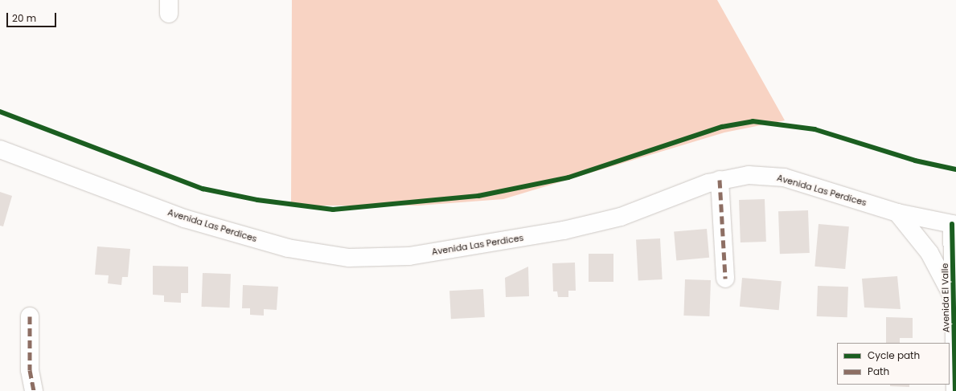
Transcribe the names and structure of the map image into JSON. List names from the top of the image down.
{
  "streets": {
    "street": ["Avenida Las Perdices", "Avenida El Valle"]
  },
  "crossings": [
    ["Avenida Las Perdices", "Avenida El Valle"]
  ],
  "legend": ["Cycle path", "Path"],
  "scale_bar": "20 m"
}
